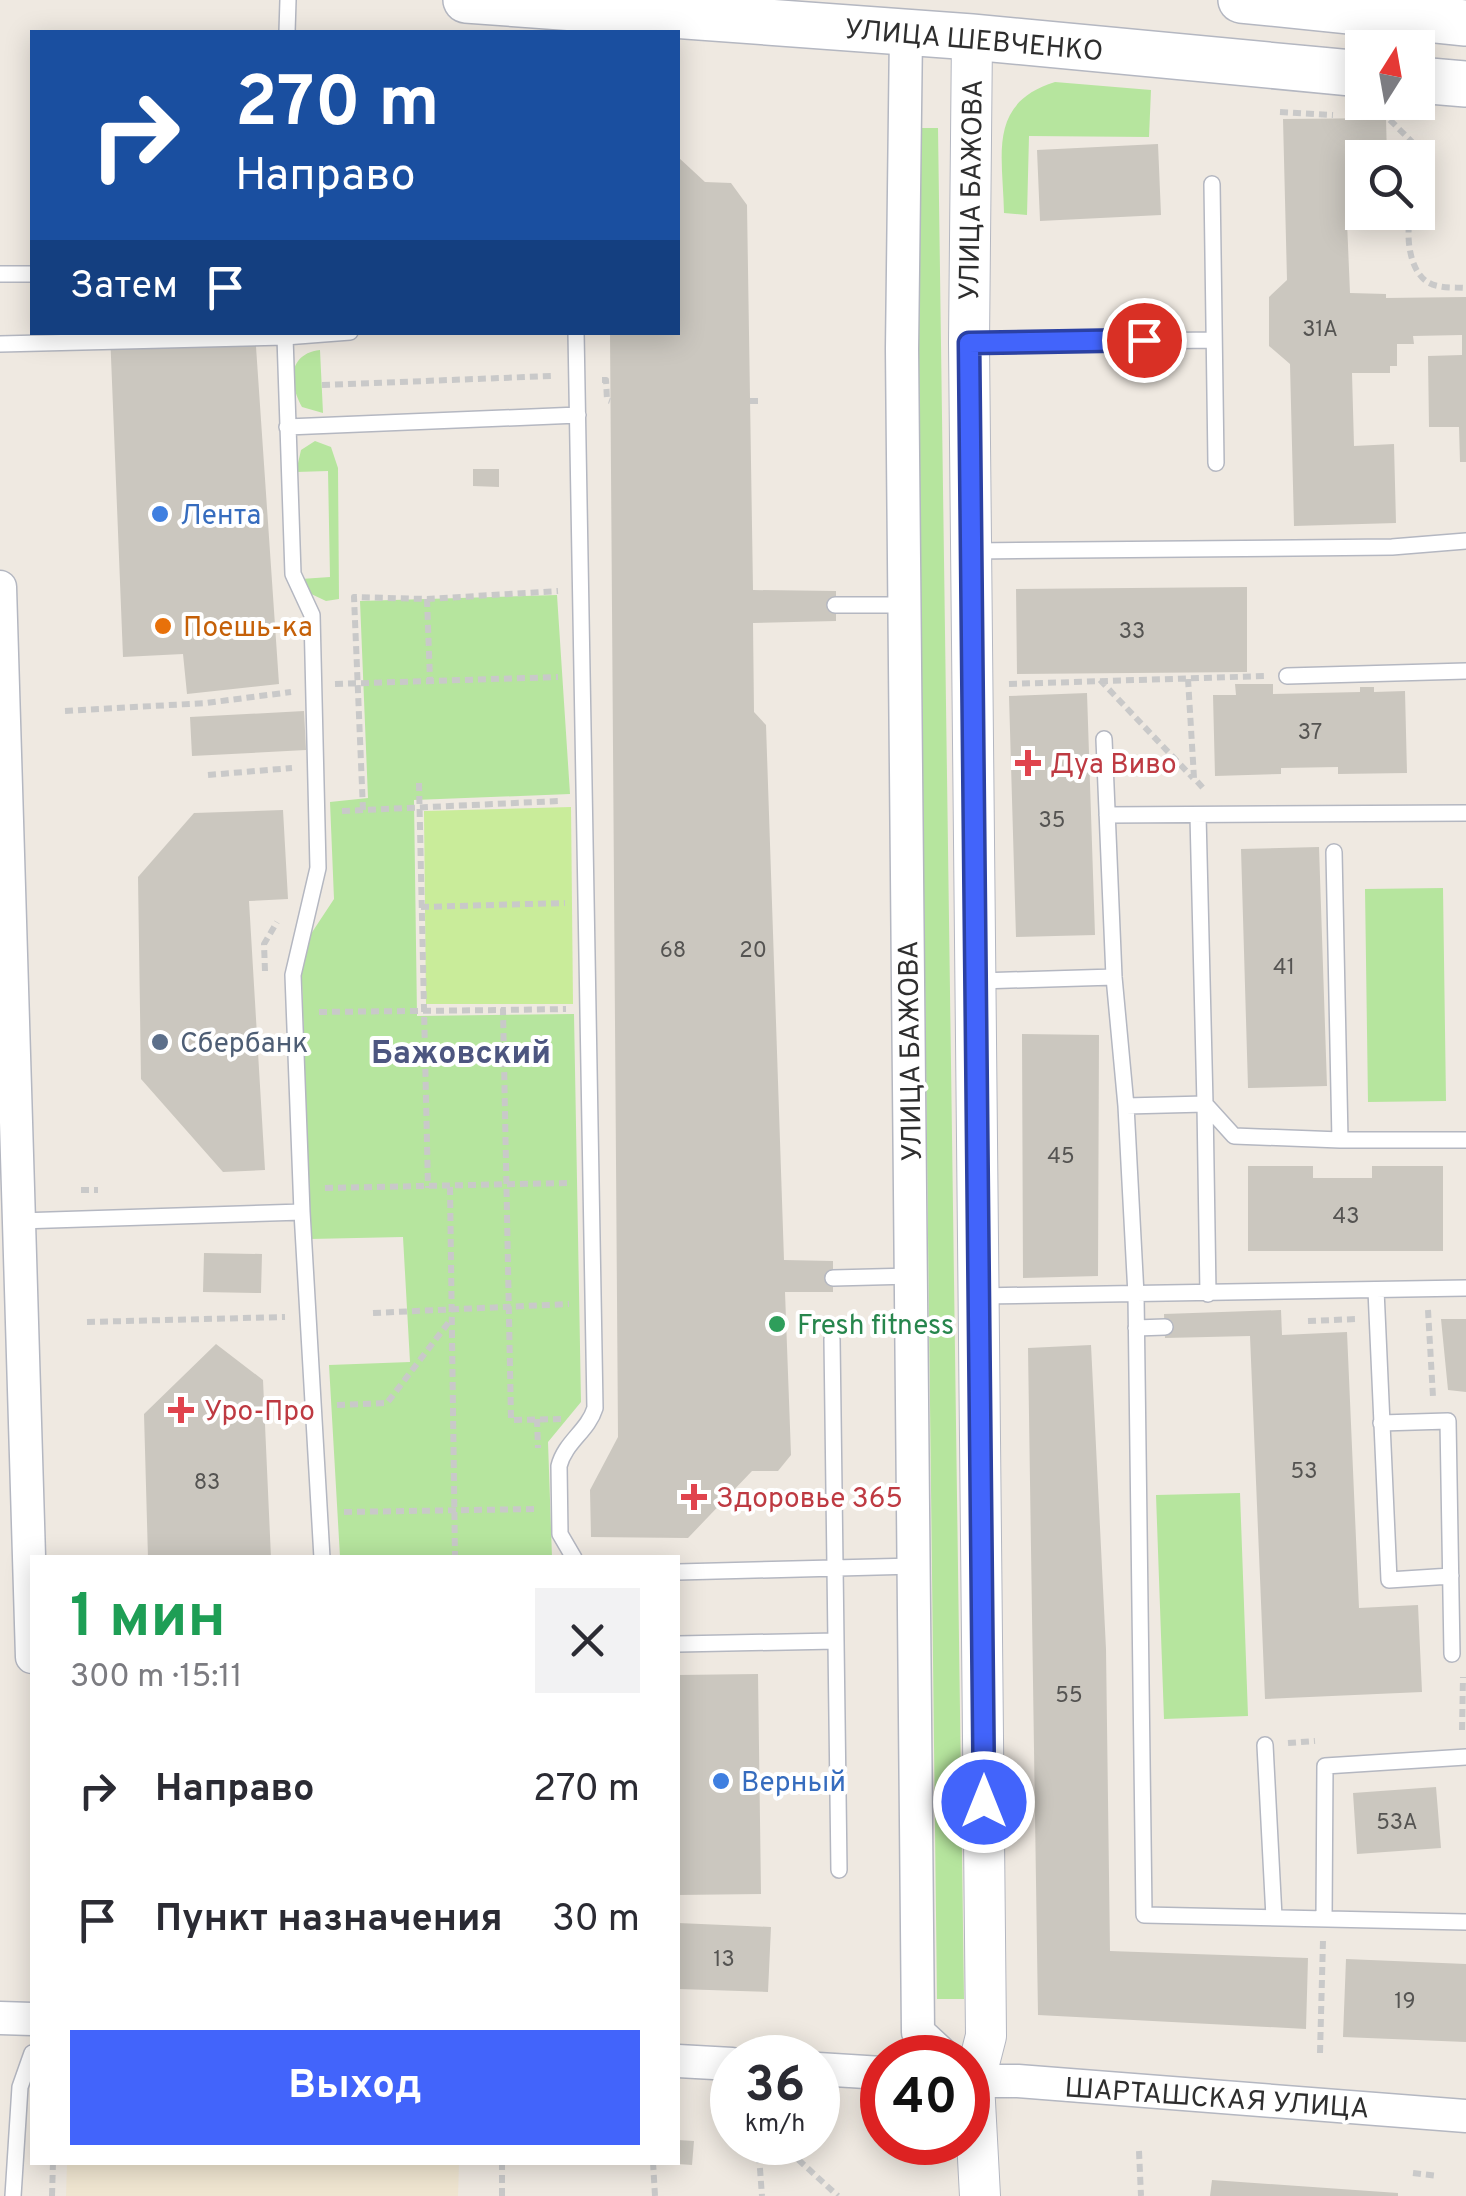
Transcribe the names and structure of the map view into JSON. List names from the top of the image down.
{
  "streets": {
    "main road": ["УЛИЦА ШЕВЧЕНКО"],
    "street": ["УЛИЦА БАЖОВА", "ШАРТАШСКАЯ УЛИЦА"]
  },
  "crossings": [
    ["УЛИЦА ШЕВЧЕНКО", "УЛИЦА БАЖОВА"]
  ],
  "districts": ["Бажовский"],
  "places": {
    "other": [
      "Лента",
      "Поешь-ка",
      "Сбербанк",
      "Fresh fitness",
      "Верный"
    ],
    "health": ["Дуа Виво", "Уро-Про", "Здоровье 365"]
  },
  "house_numbers": [
    "31А",
    "33",
    "37",
    "35",
    "68",
    "20",
    "41",
    "45",
    "43",
    "53",
    "83",
    "55",
    "53А",
    "13",
    "19"
  ],
  "north": "top",
  "page": {
    "turn": ["270 m", "Направо"],
    "then": "Затем",
    "heading": ["1 мин", "300 m · 15:11"],
    "list": [
      {
        "name": "Направо",
        "value": "270 m"
      },
      {
        "name": "Пункт назначения",
        "value": "30 m"
      }
    ],
    "buttons": "Выход",
    "speed": "36 km/h",
    "limit": "40"
  }
}
